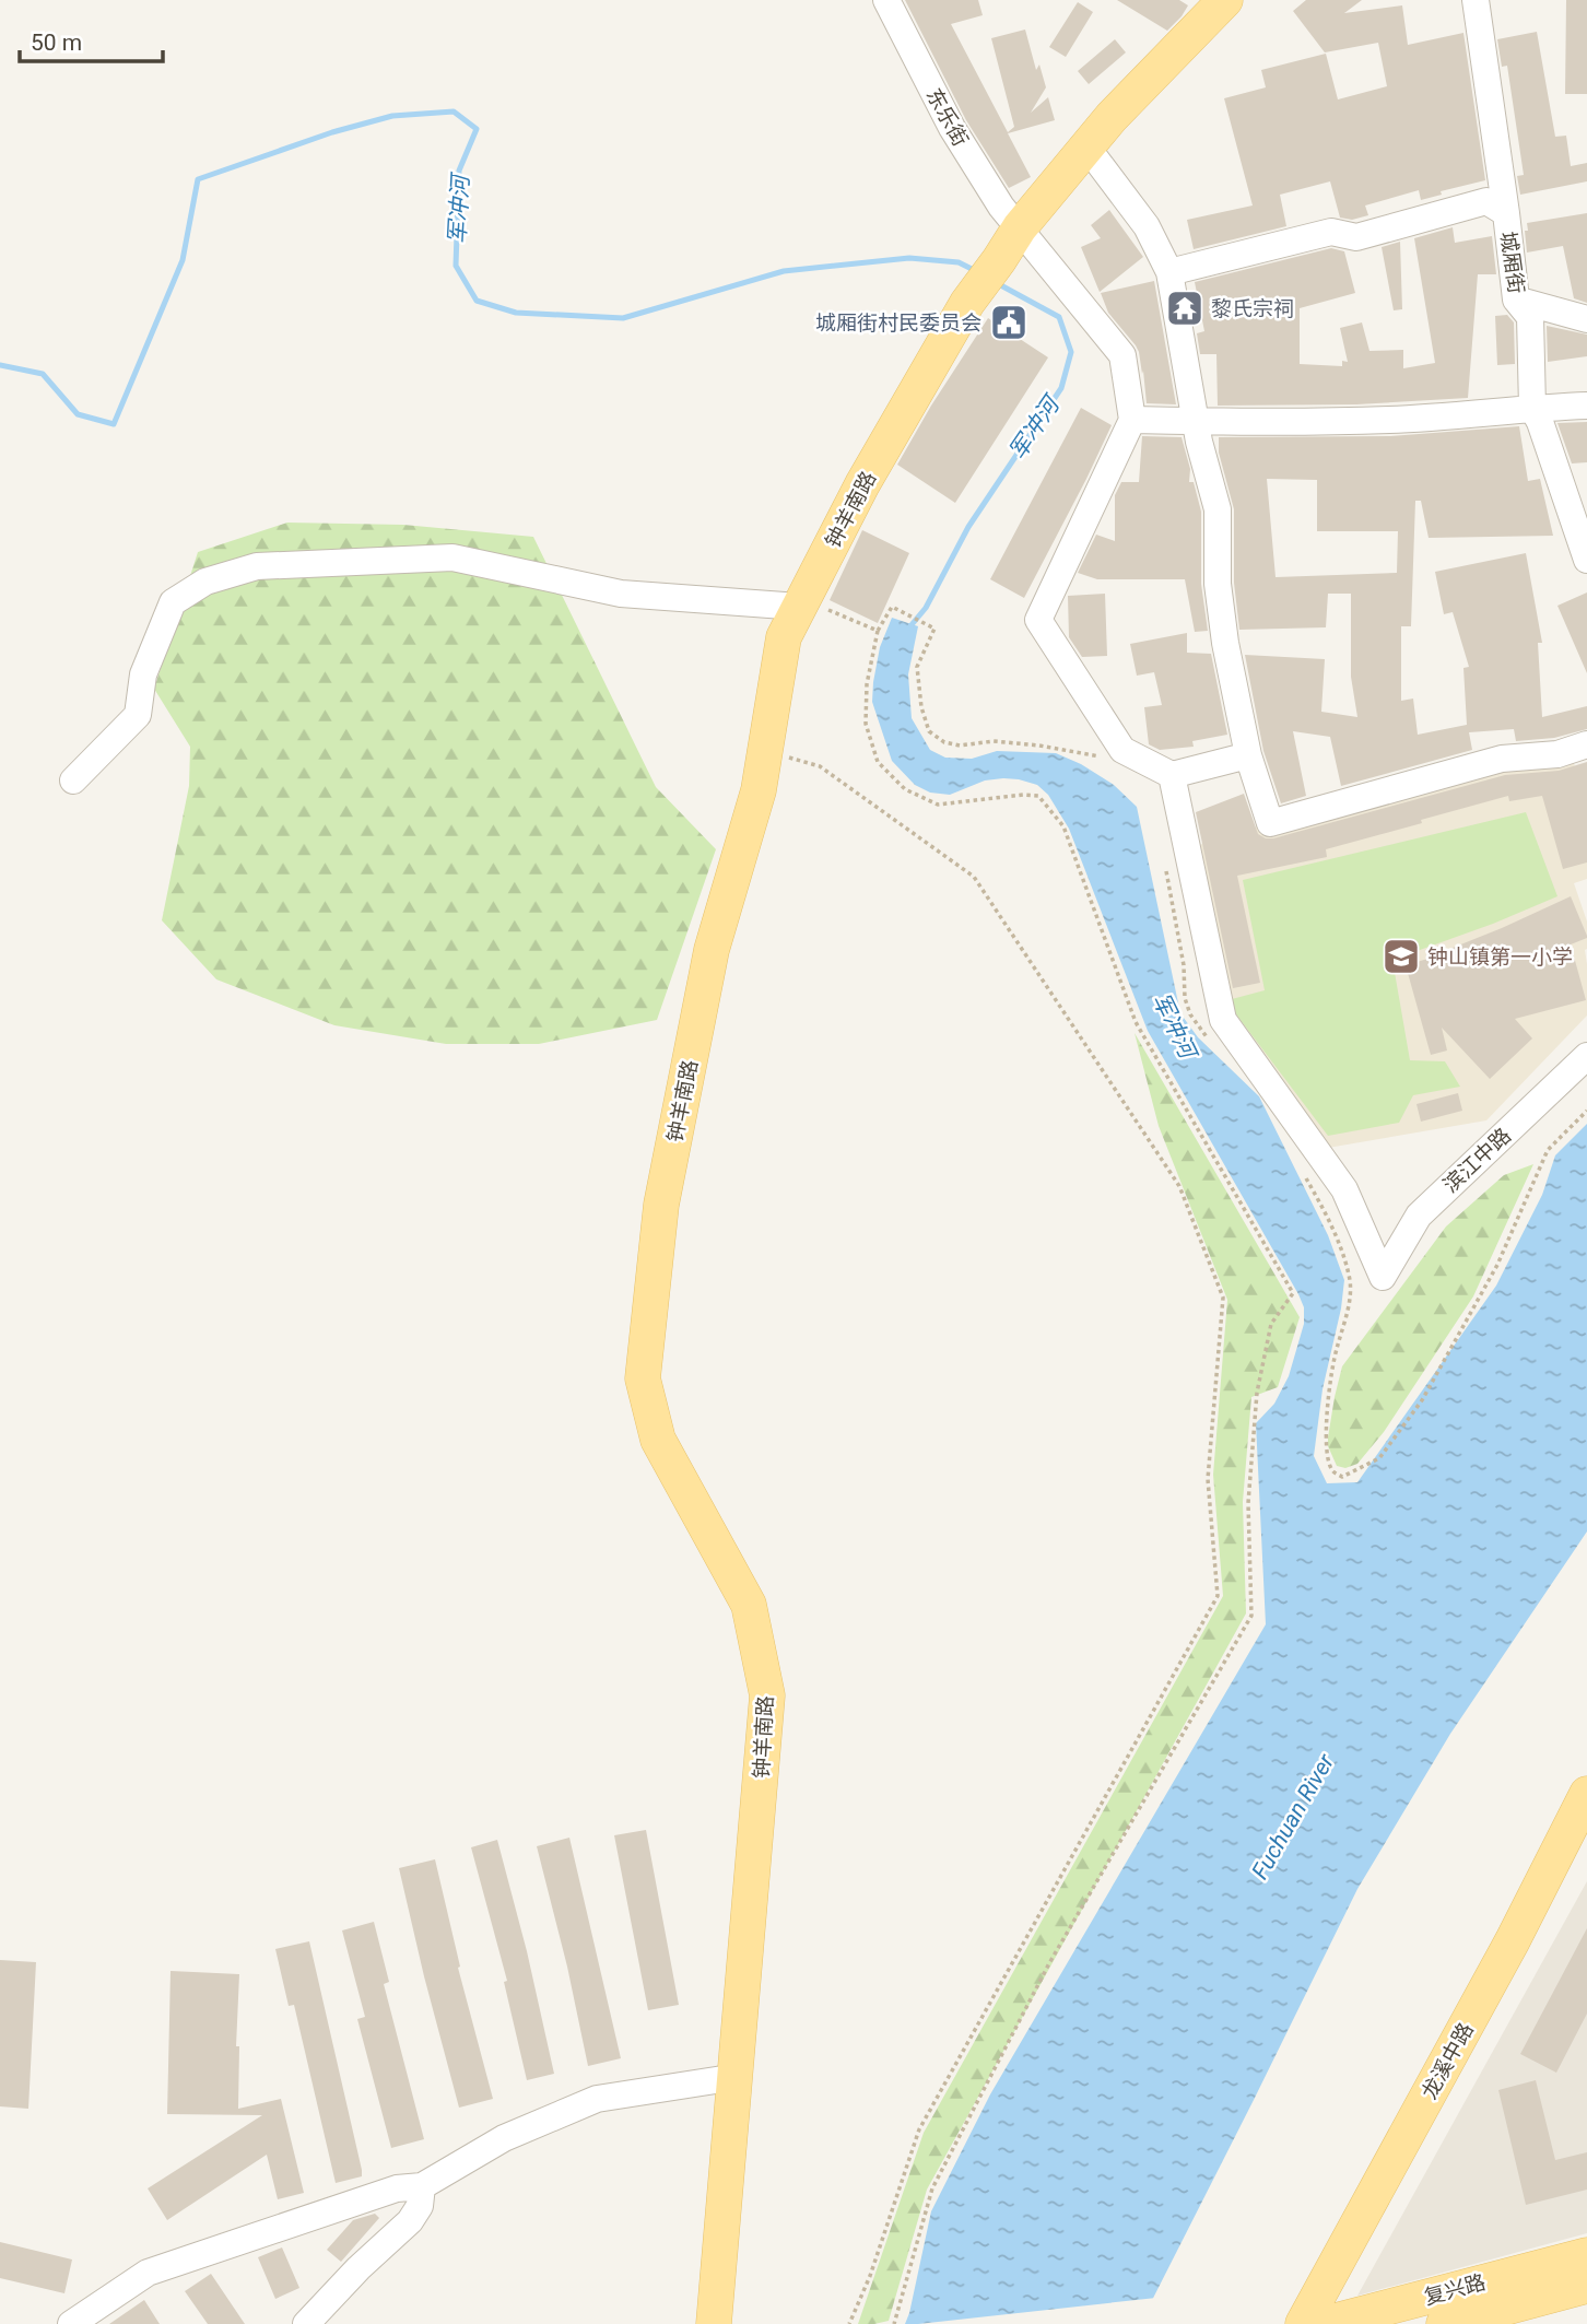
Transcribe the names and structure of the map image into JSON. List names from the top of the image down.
{
  "streets": {
    "main road": ["钟羊南路", "龙溪中路", "复兴路"],
    "street": ["东乐街", "城厢街", "滨江中路"]
  },
  "crossings": [
    ["东乐街", "钟羊南路"],
    ["龙溪中路", "复兴路"]
  ],
  "water": ["军冲河", "Fuchuan River"],
  "places": {
    "temple": ["黎氏宗祠"],
    "public building": ["城厢街村民委员会"],
    "school or university": ["钟山镇第一小学"]
  },
  "scale_bar": "50 m"
}
